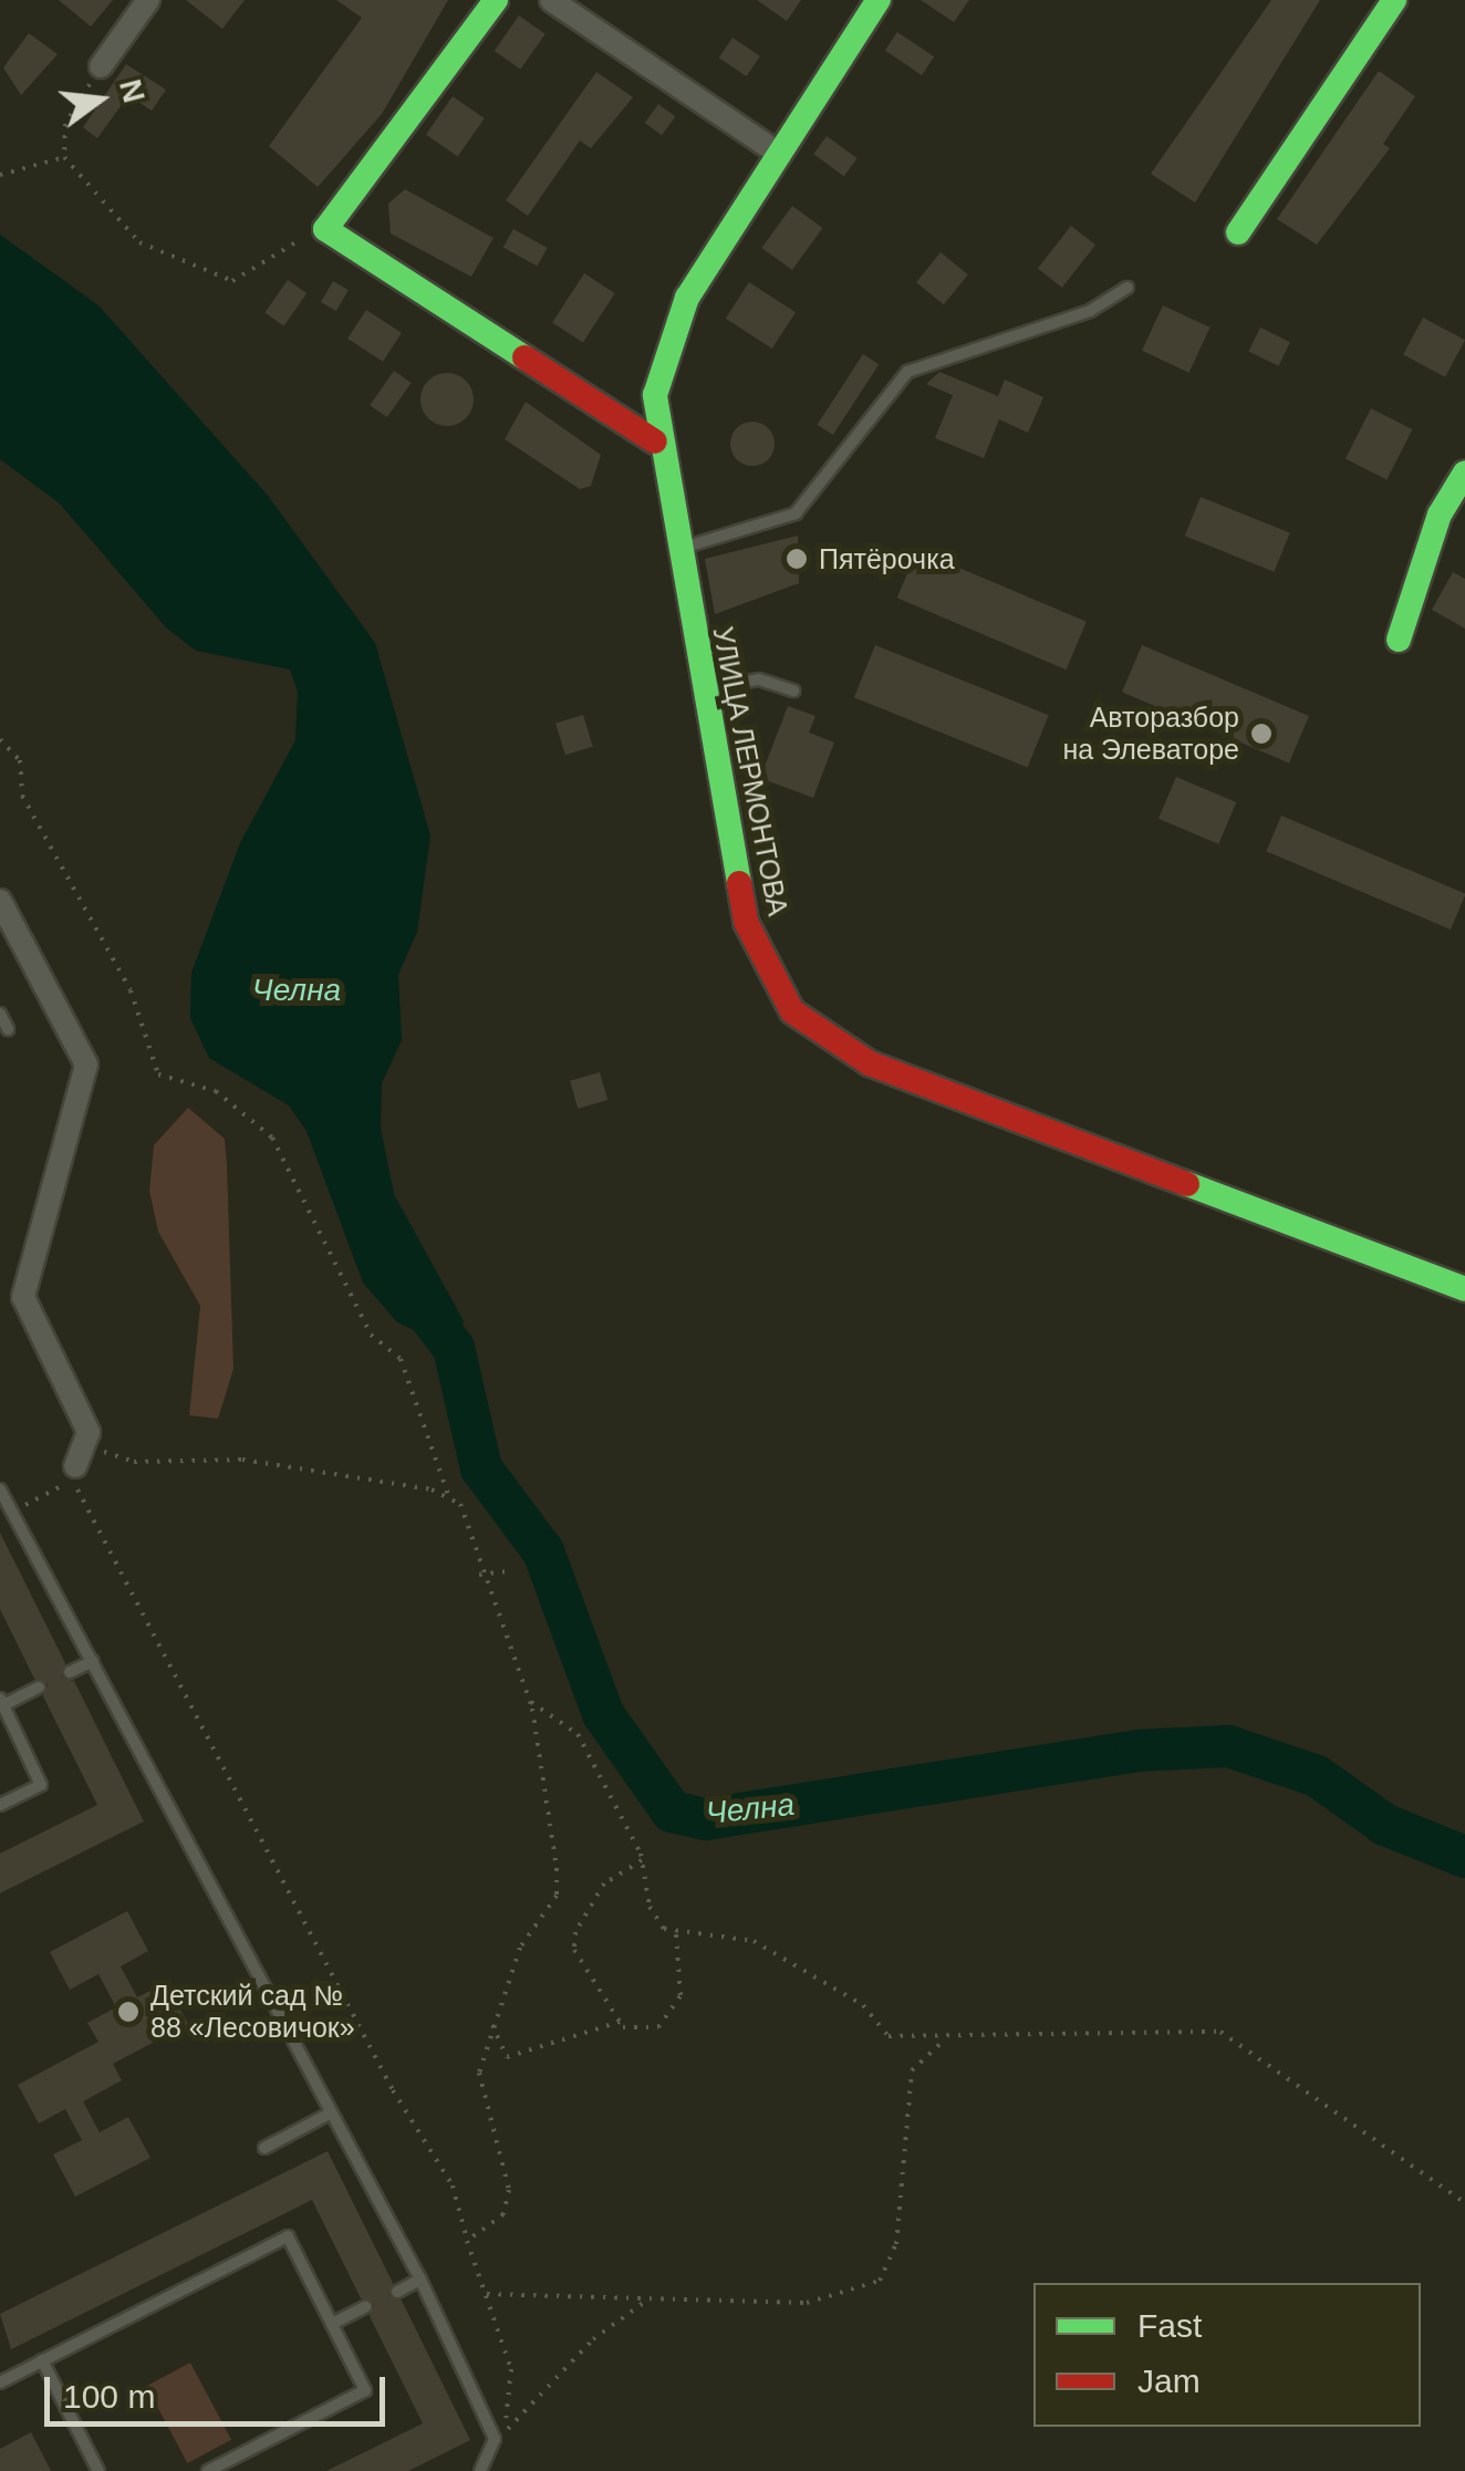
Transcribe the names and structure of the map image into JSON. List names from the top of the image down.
{
  "streets": {
    "street": ["УЛИЦА ЛЕРМОНТОВА"]
  },
  "water": ["Челна"],
  "places": ["Пятёрочка", "Авторазбор на Элеваторе", "Детский сад № 88 «Лесовичок»"],
  "legend": ["Fast", "Jam"],
  "scale_bar": "100 m",
  "north": "right"
}
